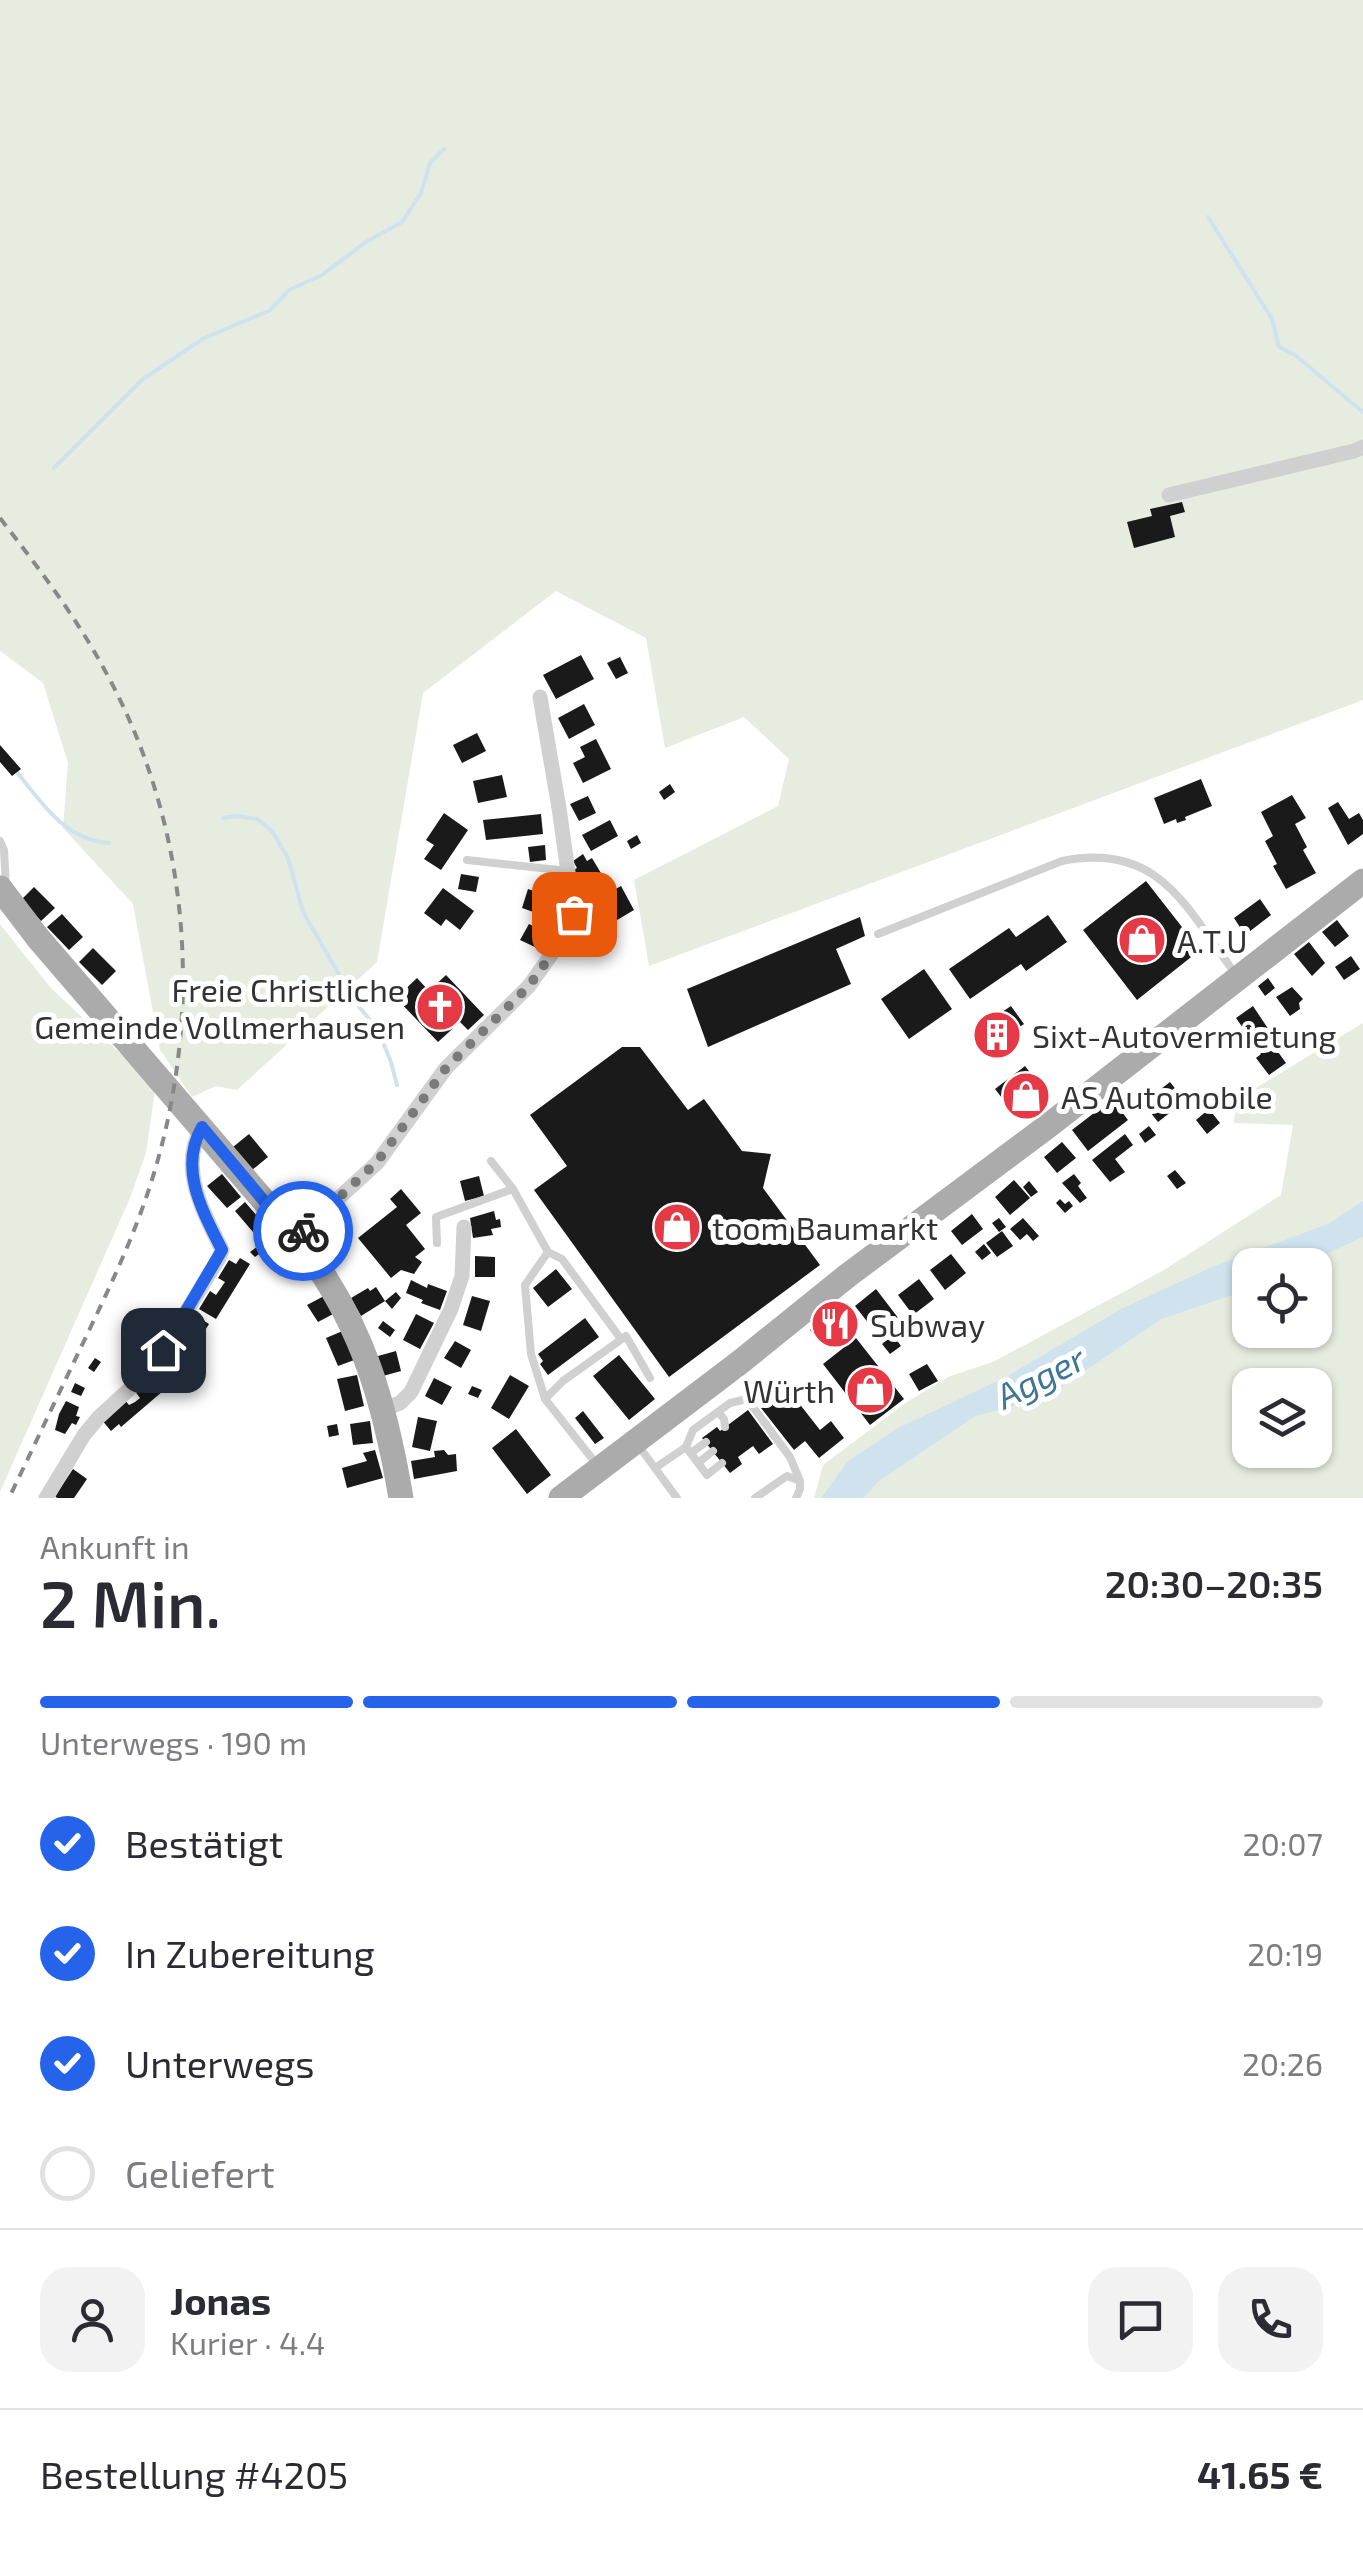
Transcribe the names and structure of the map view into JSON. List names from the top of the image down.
{
  "water": ["Agger"],
  "places": {
    "shop": [
      "A.T.U",
      "AS Automobile",
      "toom Baumarkt",
      "Würth"
    ],
    "church": ["Freie Christliche Gemeinde Vollmerhausen"],
    "building": ["Sixt-Autovermietung"],
    "restaurant": ["Subway"]
  },
  "page": {
    "heading": ["2 Min.", "Ankunft in", "20:30–20:35"],
    "panel": [
      "Jonas",
      "Kurier · 4.4",
      "Bestellung #4205",
      "41.65 €"
    ],
    "bar": "Unterwegs · 190 m",
    "list": [
      ["Bestätigt", "20:07"],
      ["In Zubereitung", "20:19"],
      ["Unterwegs", "20:26"],
      "Geliefert"
    ]
  }
}
